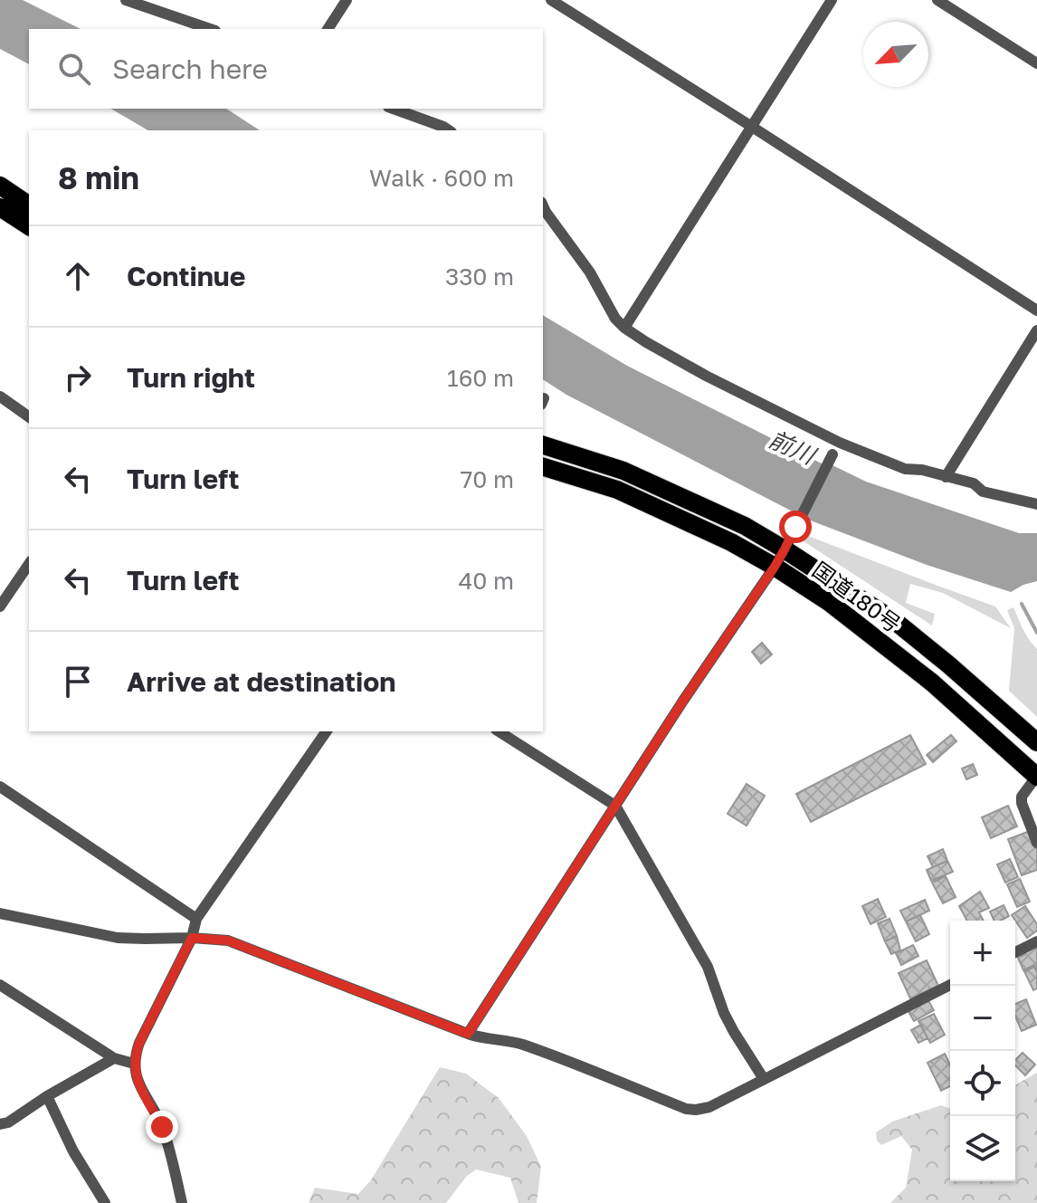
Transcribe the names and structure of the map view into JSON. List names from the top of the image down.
{
  "streets": {
    "highway": ["国道180号"]
  },
  "water": ["前川"],
  "north": "bottom left",
  "page": {
    "search": "Search here",
    "heading": ["8 min", "Walk · 600 m"],
    "list": [
      ["Continue", "330 m"],
      ["Turn right", "160 m"],
      ["Turn left", "70 m"],
      ["Turn left", "40 m"],
      "Arrive at destination"
    ],
    "map_buttons": ["+", "−"]
  }
}
